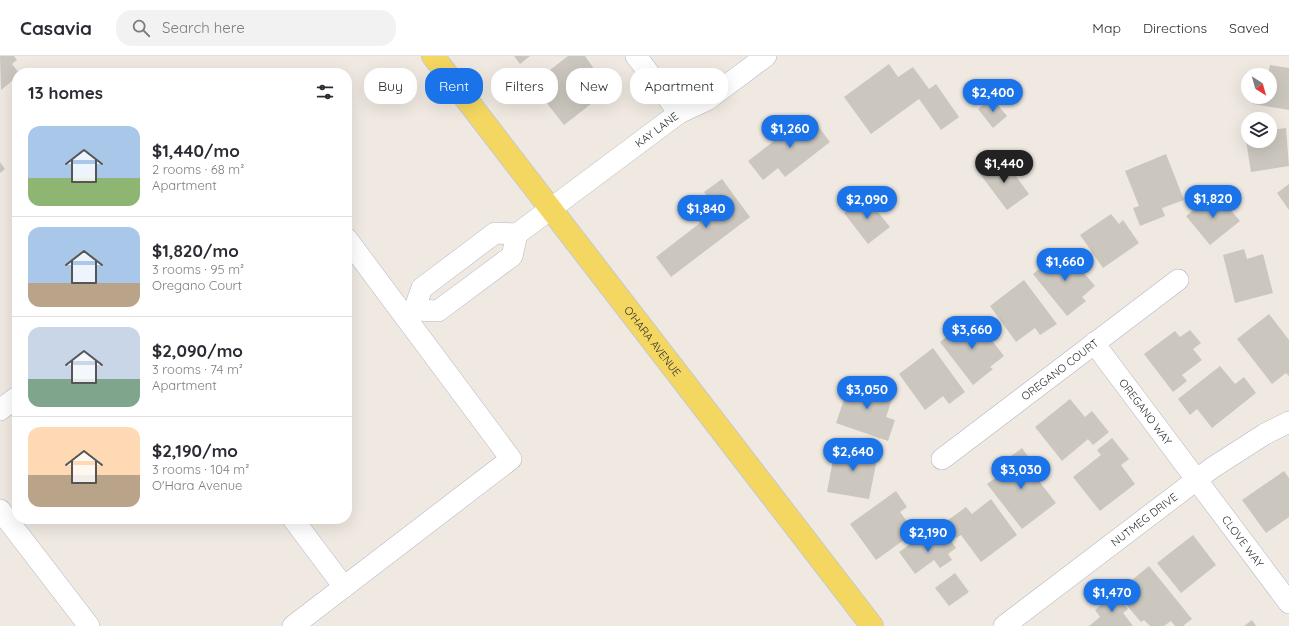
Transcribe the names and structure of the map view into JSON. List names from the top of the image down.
{
  "streets": {
    "main road": ["O'HARA AVENUE"],
    "street": [
      "KAY LANE",
      "OREGANO COURT",
      "OREGANO WAY",
      "NUTMEG DRIVE",
      "CLOVE WAY"
    ]
  },
  "crossings": [
    ["KAY LANE", "O'HARA AVENUE"],
    ["OREGANO COURT", "OREGANO WAY"],
    ["OREGANO WAY", "NUTMEG DRIVE"],
    ["OREGANO WAY", "CLOVE WAY"],
    ["NUTMEG DRIVE", "CLOVE WAY"]
  ],
  "north": "bottom right",
  "page": {
    "header": "Casavia",
    "search": "Search here",
    "nav": ["Map", "Directions", "Saved"],
    "chip": [
      "Buy",
      "Rent",
      "Filters",
      "New",
      "Apartment"
    ],
    "heading": "13 homes",
    "price": [
      "$2,400",
      "$1,260",
      "$1,440",
      "$1,820",
      "$2,090",
      "$1,840",
      "$1,660",
      "$3,660",
      "$3,050",
      "$2,640",
      "$3,030",
      "$2,190",
      "$1,470"
    ],
    "list": [
      {
        "name": "$1,440/mo",
        "note": "2 rooms · 68 m² · Apartment"
      },
      {
        "name": "$1,820/mo",
        "note": "3 rooms · 95 m² · Oregano Court"
      },
      {
        "name": "$2,090/mo",
        "note": "3 rooms · 74 m² · Apartment"
      },
      {
        "name": "$2,190/mo",
        "note": "3 rooms · 104 m² · O'Hara Avenue"
      }
    ]
  }
}
